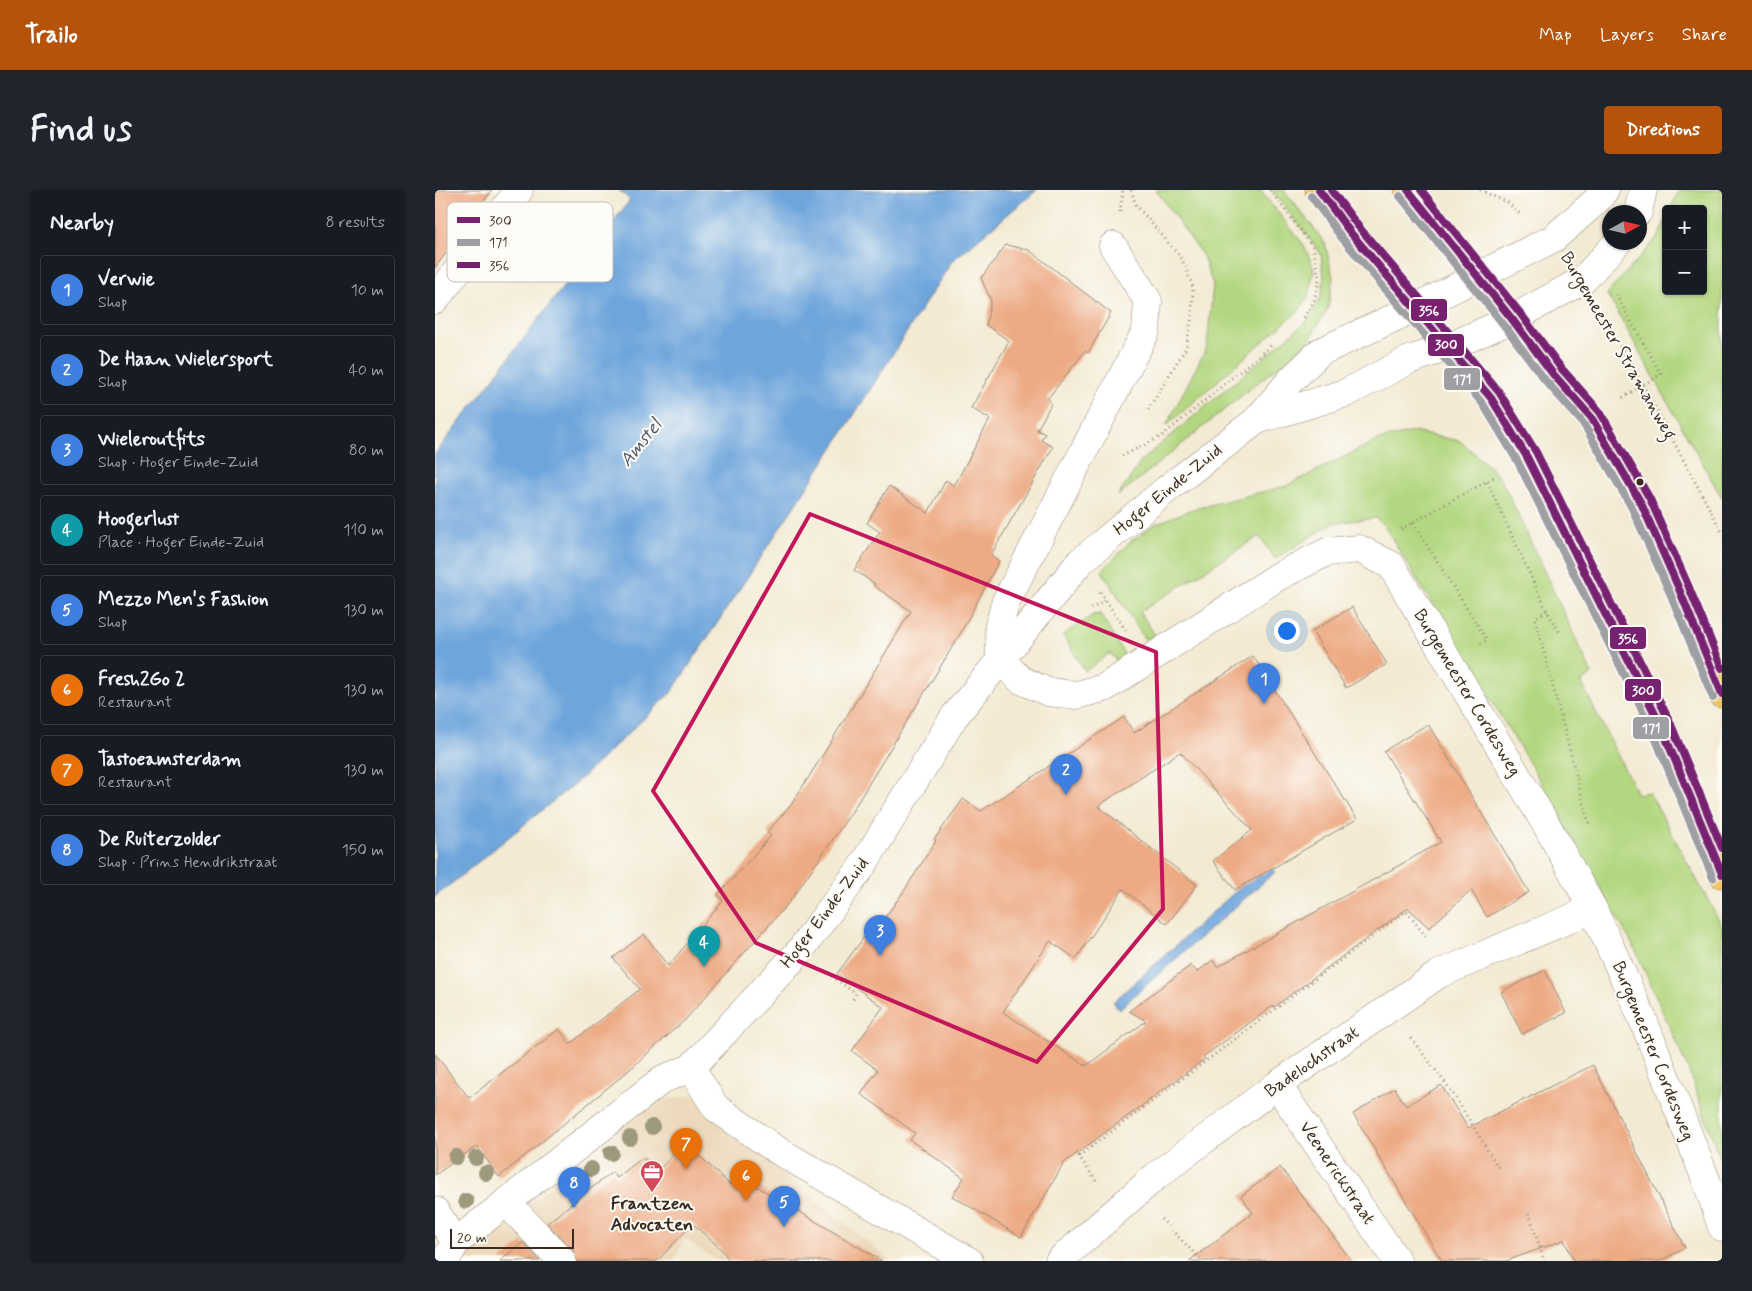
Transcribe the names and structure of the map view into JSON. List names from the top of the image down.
{
  "streets": {
    "street": [
      "Hoger Einde-Zuid",
      "Burgemeester Cordesweg",
      "Badelochstraat",
      "Veenerickstraat"
    ],
    "path": ["Burgemeester Stramanweg"]
  },
  "crossings": [
    ["Burgemeester Stramanweg", "Hoger Einde-Zuid"],
    ["Hoger Einde-Zuid", "Burgemeester Cordesweg"],
    ["Burgemeester Cordesweg", "Badelochstraat"],
    ["Badelochstraat", "Veenerickstraat"]
  ],
  "water": ["Amstel"],
  "places": {
    "office": ["Frantzen Advocaten"]
  },
  "lines": ["transit line 300", "transit line 356", "transit line 171"],
  "legend": ["300", "171", "356"],
  "scale_bar": "20 m",
  "north": "right",
  "page": {
    "header": "Trailo",
    "nav": ["Map", "Layers", "Share"],
    "buttons": "Directions",
    "title": "Find us",
    "heading": ["Nearby", "8 results"],
    "map_buttons": ["+", "−"],
    "list": [
      {
        "mark": "1",
        "name": "Verwie",
        "note": "Shop",
        "value": "10 m"
      },
      {
        "mark": "2",
        "name": "De Haan Wielersport",
        "note": "Shop",
        "value": "40 m"
      },
      {
        "mark": "3",
        "name": "Wieleroutfits",
        "note": "Shop · Hoger Einde-Zuid",
        "value": "80 m"
      },
      {
        "mark": "4",
        "name": "Hoogerlust",
        "note": "Place · Hoger Einde-Zuid",
        "value": "110 m"
      },
      {
        "mark": "5",
        "name": "Mezzo Men's Fashion",
        "note": "Shop",
        "value": "130 m"
      },
      {
        "mark": "6",
        "name": "Fresh2Go 2",
        "note": "Restaurant",
        "value": "130 m"
      },
      {
        "mark": "7",
        "name": "Tastoeamsterdam",
        "note": "Restaurant",
        "value": "130 m"
      },
      {
        "mark": "8",
        "name": "De Ruiterzolder",
        "note": "Shop · Prins Hendrikstraat",
        "value": "150 m"
      }
    ],
    "pins": [
      "1",
      "2",
      "3",
      "4",
      "7",
      "6",
      "8",
      "5"
    ],
    "scale": "20 m"
  }
}
